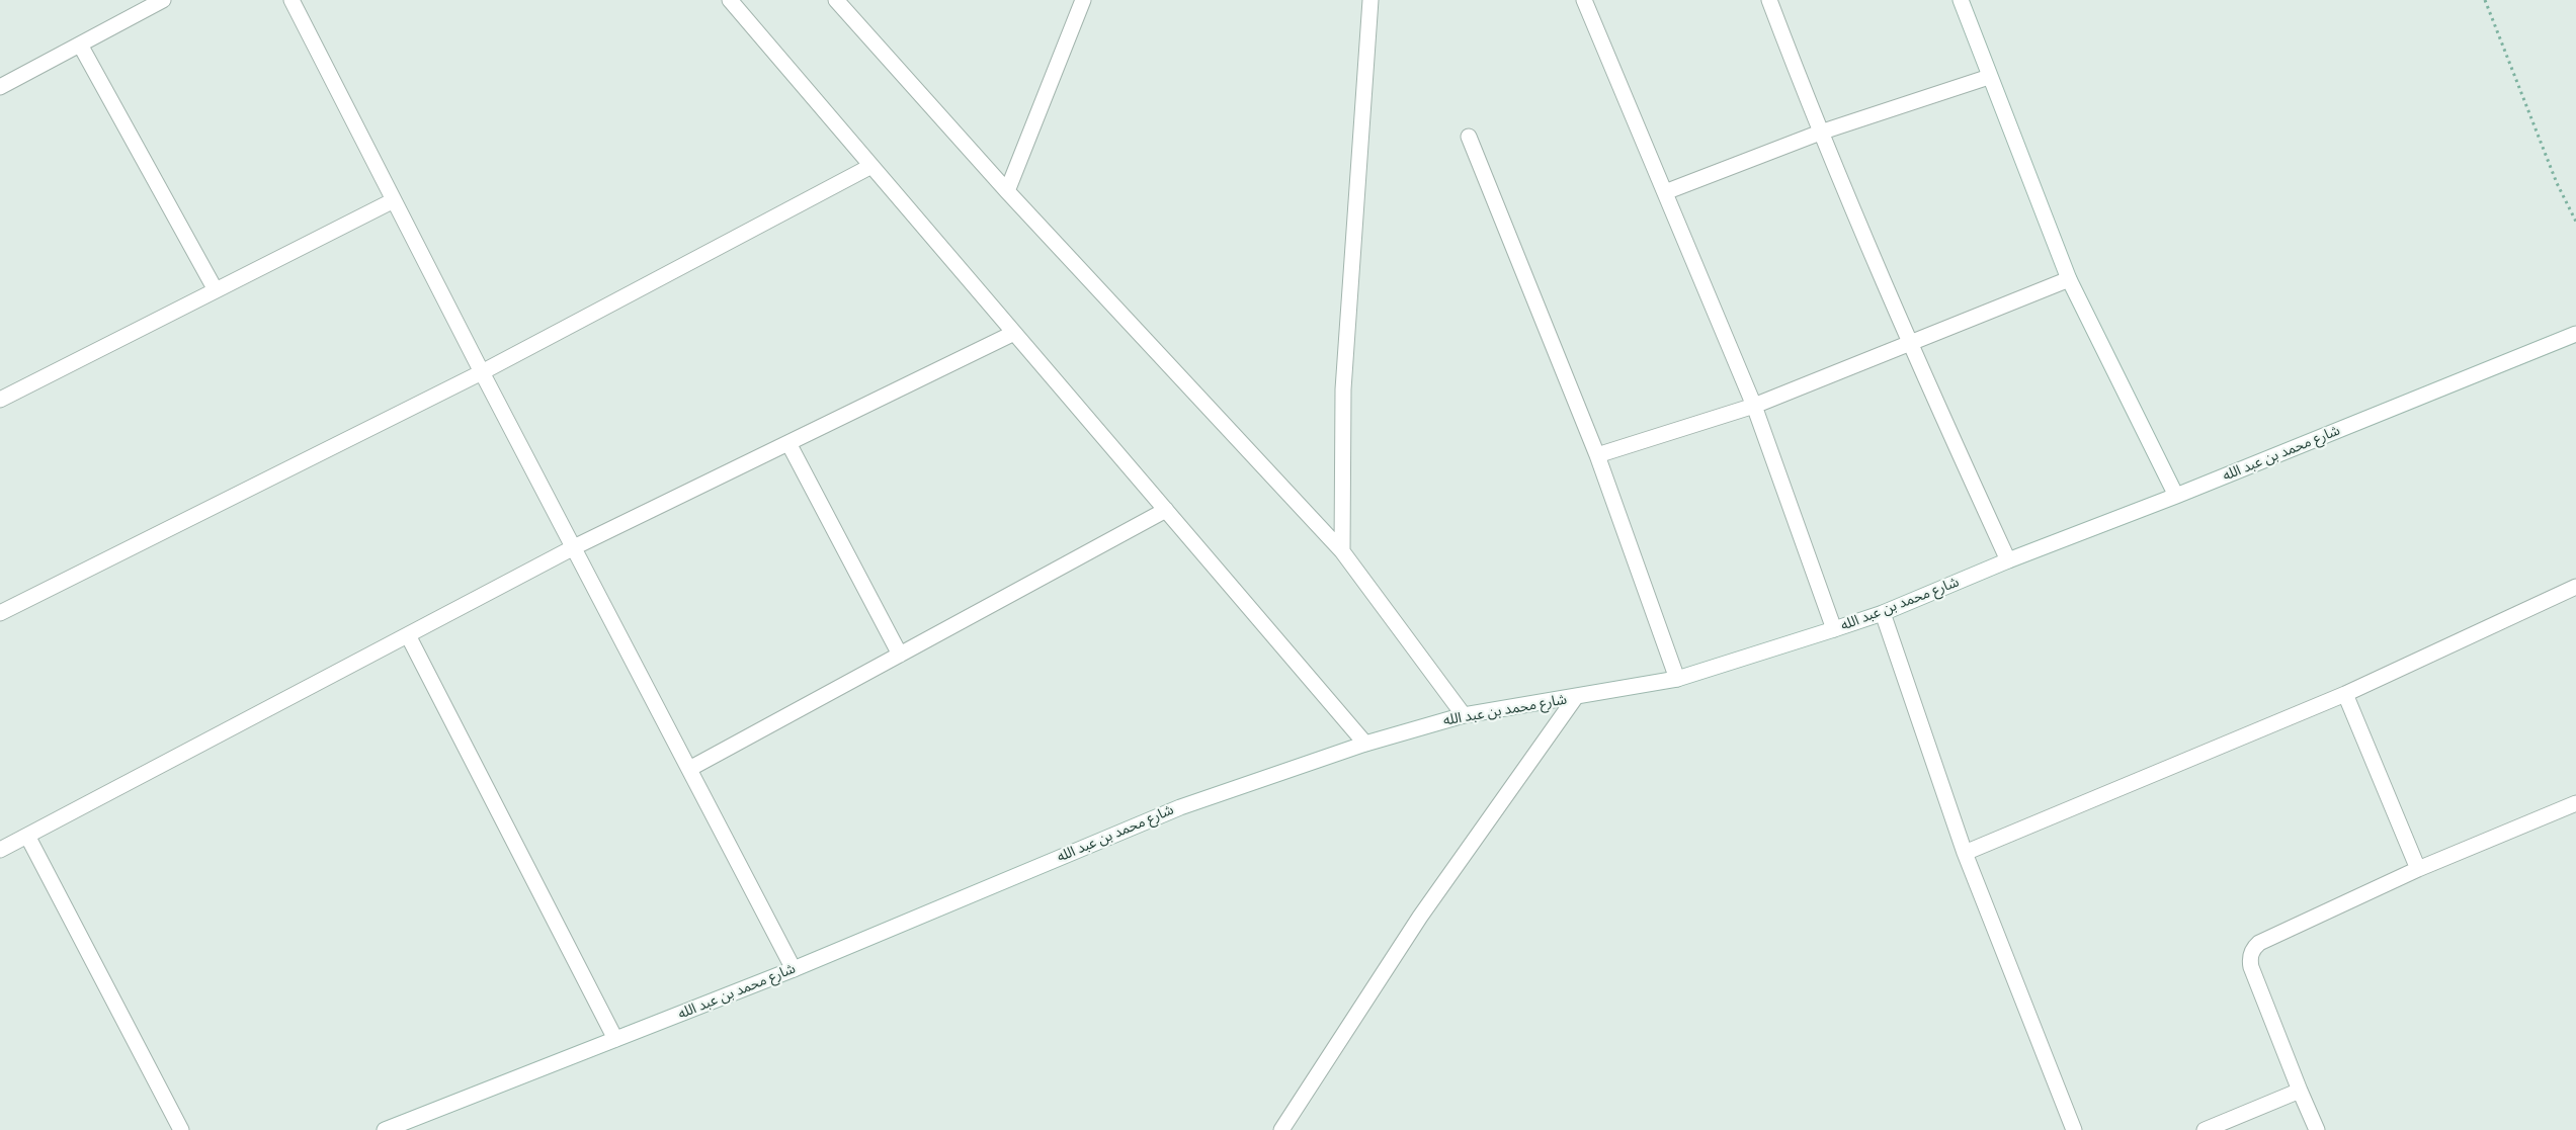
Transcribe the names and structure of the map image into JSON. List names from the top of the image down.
{
  "streets": {
    "street": ["شارع محمد بن عبد الله"]
  }
}
